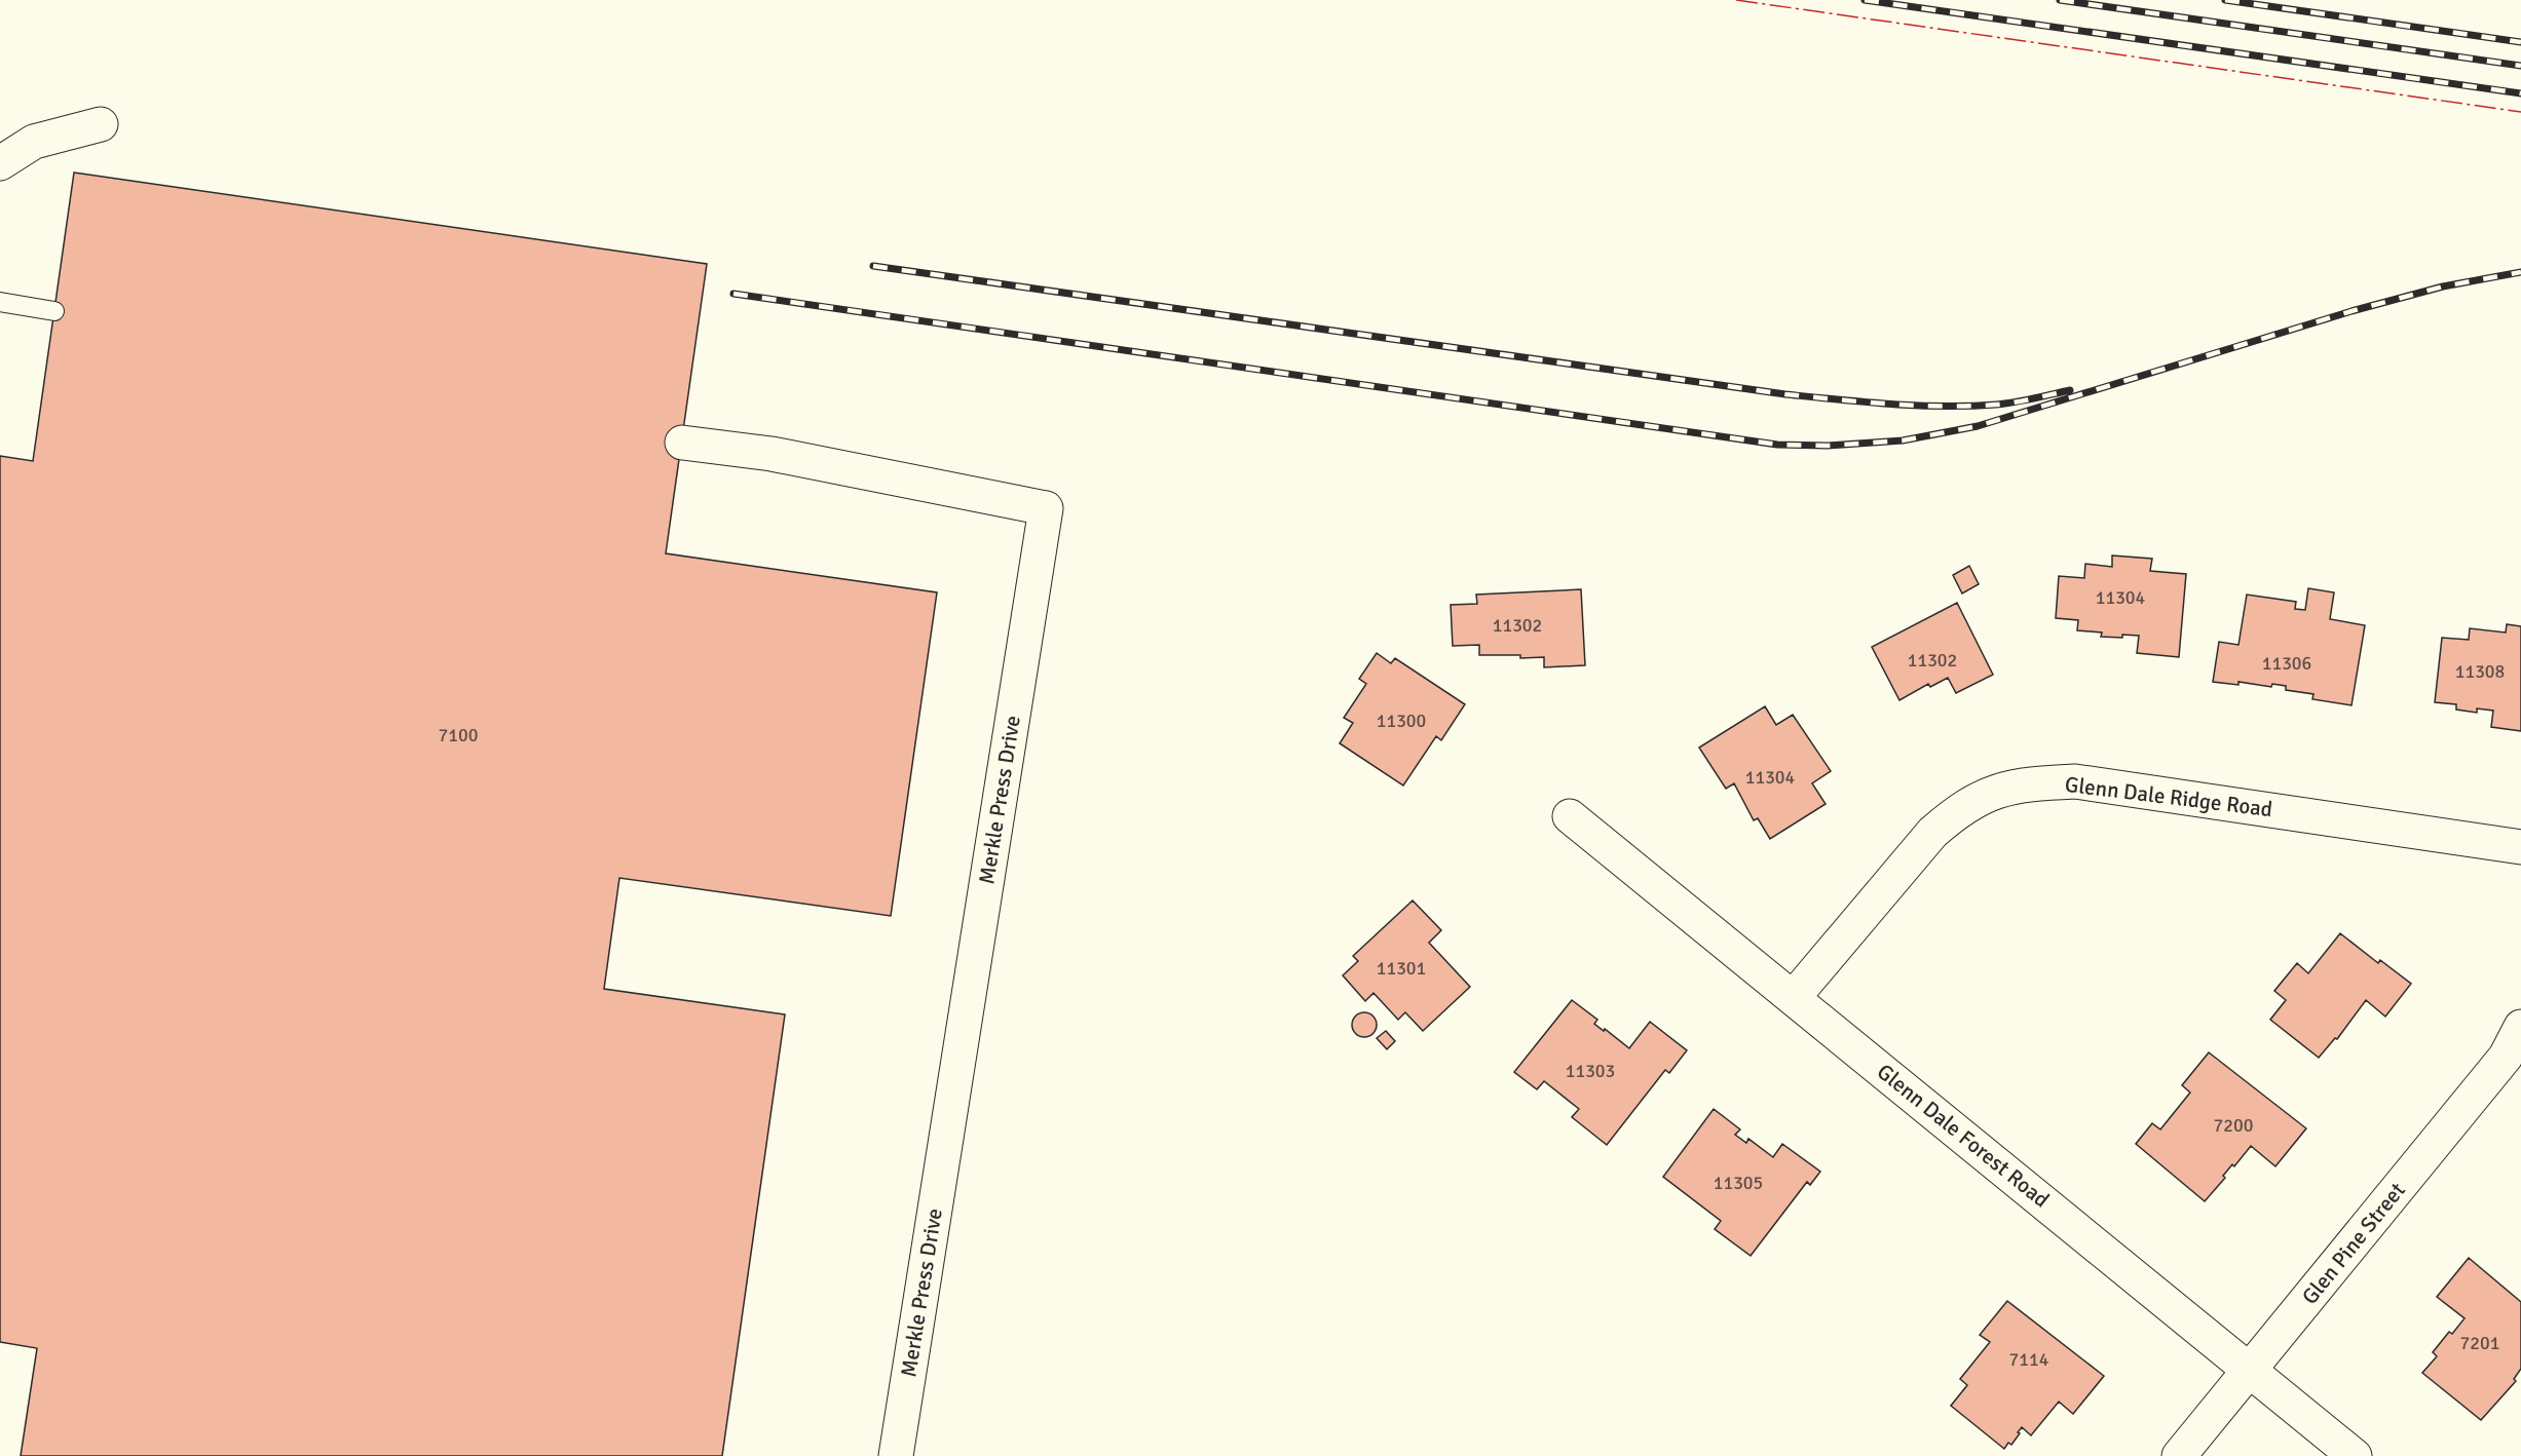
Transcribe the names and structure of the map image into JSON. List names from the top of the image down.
{
  "streets": {
    "street": [
      "Glenn Dale Ridge Road",
      "Merkle Press Drive",
      "Glenn Dale Forest Road",
      "Glen Pine Street"
    ]
  },
  "crossings": [
    ["Glenn Dale Ridge Road", "Glenn Dale Forest Road"],
    ["Glenn Dale Forest Road", "Glen Pine Street"]
  ],
  "house_numbers": [
    "11304",
    "11302",
    "11302",
    "11306",
    "11308",
    "11300",
    "7100",
    "11304",
    "11301",
    "11303",
    "7200",
    "11305",
    "7201",
    "7114"
  ]
}
